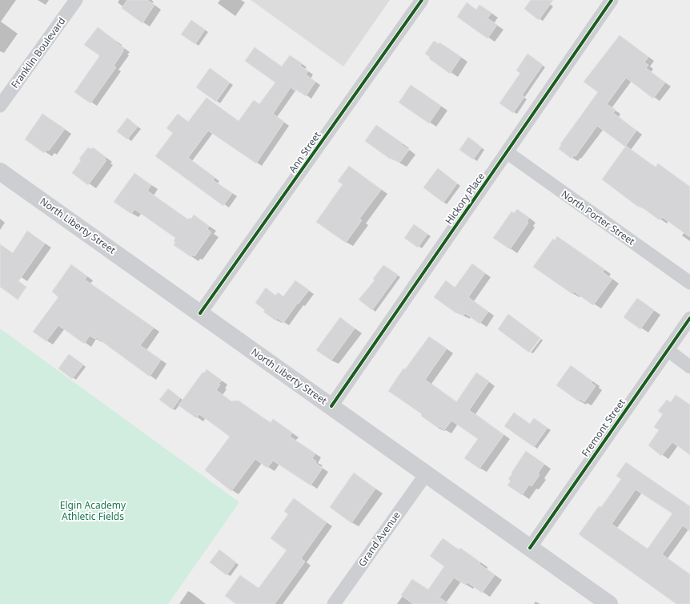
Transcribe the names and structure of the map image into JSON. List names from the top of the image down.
{
  "streets": {
    "main road": ["North Liberty Street"],
    "street": [
      "Franklin Boulevard",
      "Ann Street",
      "Hickory Place",
      "North Porter Street",
      "Fremont Street",
      "Grand Avenue"
    ]
  },
  "crossings": [
    ["Ann Street", "North Liberty Street"],
    ["Hickory Place", "North Porter Street"],
    ["Hickory Place", "North Liberty Street"],
    ["North Liberty Street", "Fremont Street"],
    ["North Liberty Street", "Grand Avenue"]
  ],
  "parks": ["Elgin Academy Athletic Fields"]
}
